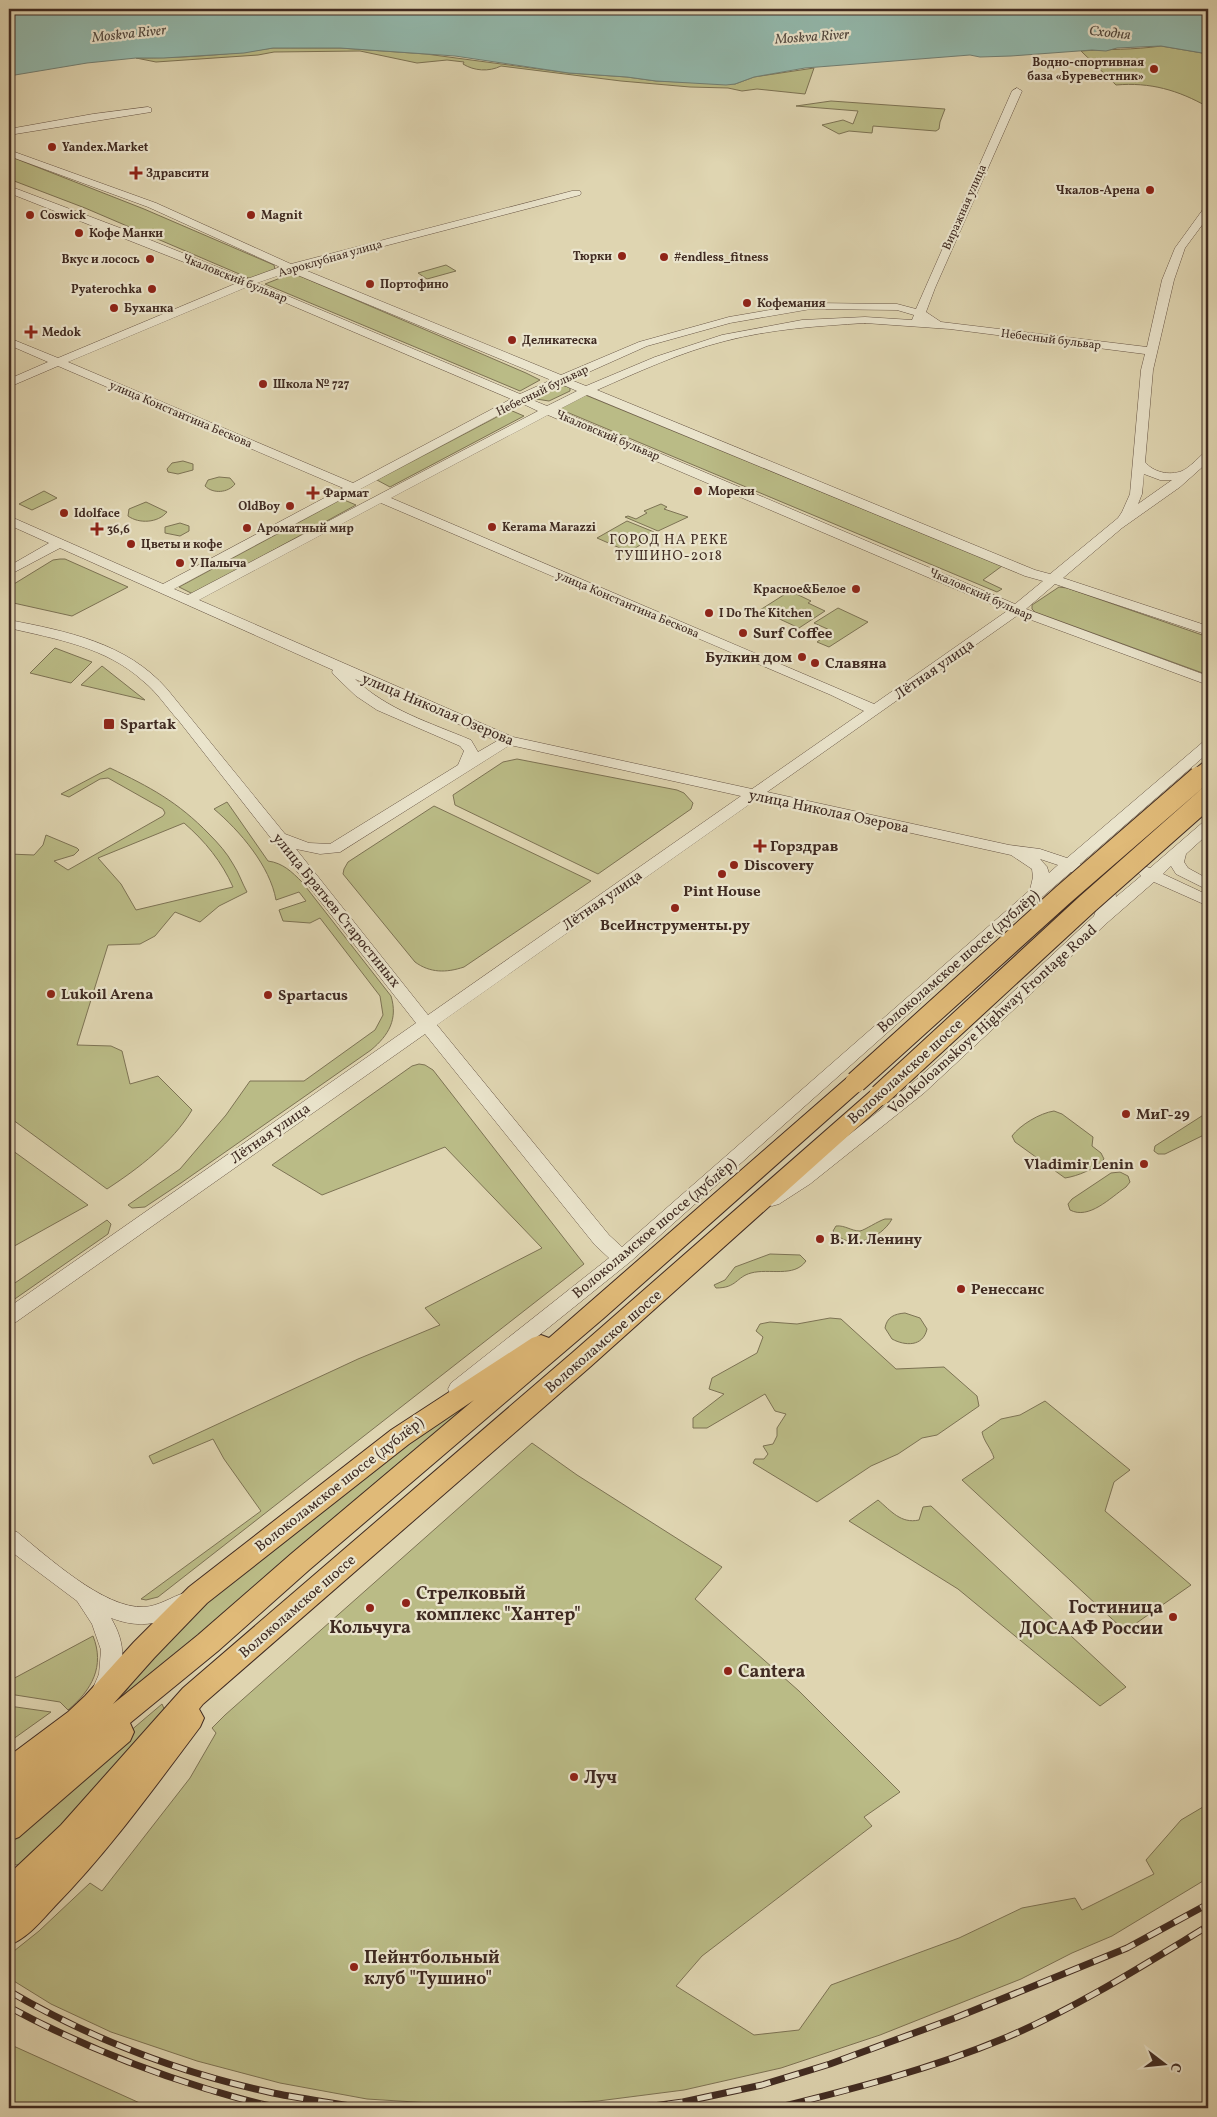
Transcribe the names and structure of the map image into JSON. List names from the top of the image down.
{
  "streets": {
    "main road": ["Волоколамское шоссе (дублёр)", "Волоколамское шоссе"],
    "street": [
      "Виражная улица",
      "Аэроклубная улица",
      "Чкаловский бульвар",
      "Небесный бульвар",
      "улица Константина Бескова",
      "Лётная улица",
      "улица Николая Озерова",
      "улица Братьев Старостиных",
      "Volokoloamskoye Highway Frontage Road"
    ]
  },
  "crossings": [
    ["Виражная улица", "Небесный бульвар"],
    ["Аэроклубная улица", "Чкаловский бульвар"],
    ["Аэроклубная улица", "улица Константина Бескова"],
    ["Чкаловский бульвар", "Небесный бульвар"],
    ["Чкаловский бульвар", "Лётная улица"],
    ["Небесный бульвар", "улица Константина Бескова"],
    ["Небесный бульвар", "улица Николая Озерова"],
    ["улица Константина Бескова", "Лётная улица"],
    ["Лётная улица", "улица Николая Озерова"],
    ["Лётная улица", "улица Братьев Старостиных"],
    ["улица Николая Озерова", "Волоколамское шоссе (дублёр)"],
    ["улица Николая Озерова", "Volokoloamskoye Highway Frontage Road"],
    ["улица Братьев Старостиных", "Волоколамское шоссе (дублёр)"],
    ["Волоколамское шоссе (дублёр)", "Волоколамское шоссе"],
    ["Volokoloamskoye Highway Frontage Road", "Волоколамское шоссе"]
  ],
  "districts": ["ГОРОД НА РЕКЕ ТУШИНО-2018"],
  "water": ["Сходня", "Moskva River"],
  "places": {
    "other": [
      "Водно-спортивная база «Буревестник»",
      "Yandex.Market",
      "Чкалов-Арена",
      "Coswick",
      "Magnit",
      "Кофе Манки",
      "Тюрки",
      "#endless_fitness",
      "Вкус и лосось",
      "Портофино",
      "Pyaterochka",
      "Кофемания",
      "Буханка",
      "Деликатеска",
      "Школа № 727",
      "Мореки",
      "OldBoy",
      "Idolface",
      "Kerama Marazzi",
      "Ароматный мир",
      "Цветы и кофе",
      "У Палыча",
      "Красное&Белое",
      "I Do The Kitchen",
      "Surf Coffee",
      "Булкин дом",
      "Славяна",
      "Discovery",
      "Pint House",
      "ВсеИнструменты.ру",
      "Lukoil Arena",
      "Spartacus",
      "МиГ-29",
      "Vladimir Lenin",
      "В. И. Ленину",
      "Ренессанс",
      "Стрелковый комплекс \"Хантер\"",
      "Кольчуга",
      "Гостиница ДОСААФ России",
      "Cantera",
      "Луч",
      "Пейнтбольный клуб \"Тушино\""
    ],
    "health": [
      "Здравсити",
      "Medok",
      "Фармат",
      "36,6",
      "Горздрав"
    ],
    "transit": ["Spartak"]
  },
  "north": "right"
}
